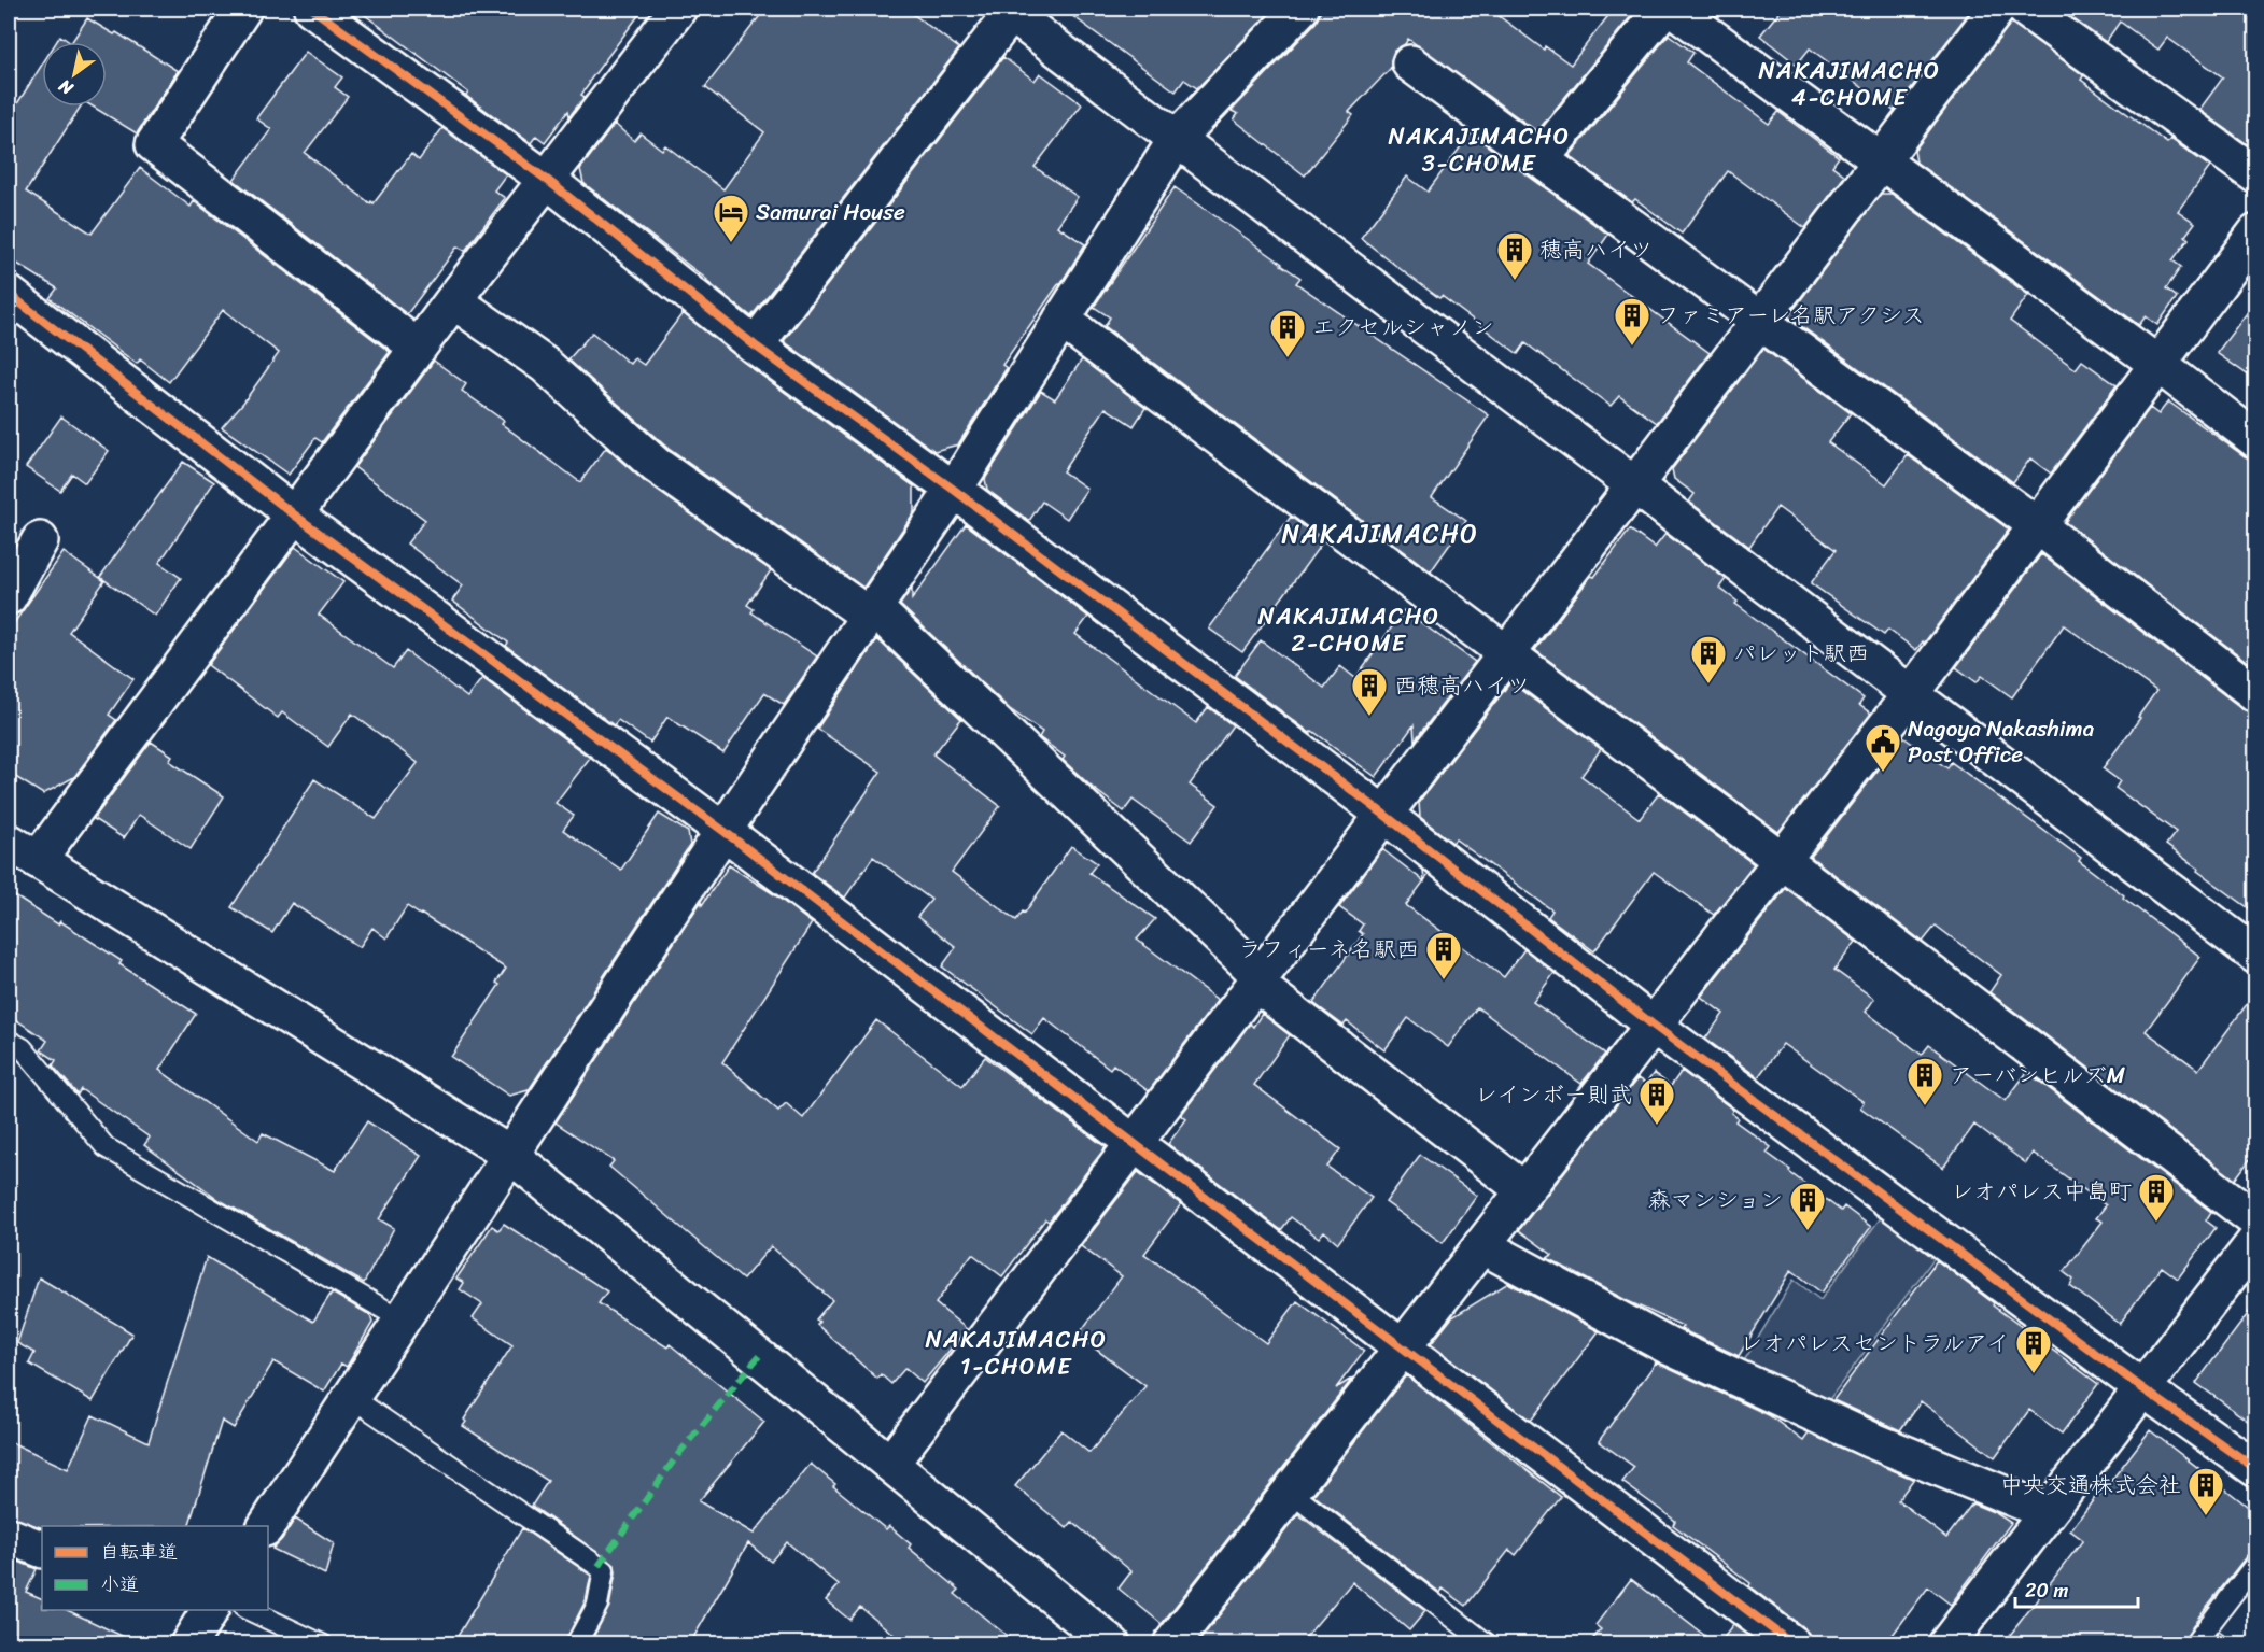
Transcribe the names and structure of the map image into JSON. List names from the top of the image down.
{
  "districts": [
    "NAKAJIMACHO 4-CHOME",
    "NAKAJIMACHO 3-CHOME",
    "NAKAJIMACHO",
    "NAKAJIMACHO 2-CHOME",
    "NAKAJIMACHO 1-CHOME"
  ],
  "places": {
    "hotel": ["Samurai House"],
    "building": [
      "穂高ハイツ",
      "ファミアーレ名駅アクシス",
      "エクセルシャノン",
      "パレット駅西",
      "西穂高ハイツ",
      "ラフィーネ名駅西",
      "アーバンヒルズM",
      "レインボー則武",
      "レオパレス中島町",
      "森マンション",
      "レオパレスセントラルアイ",
      "中央交通株式会社"
    ],
    "public building": ["Nagoya Nakashima Post Office"]
  },
  "legend": ["自転車道", "小道"],
  "scale_bar": "20 m",
  "north": "bottom left"
}
